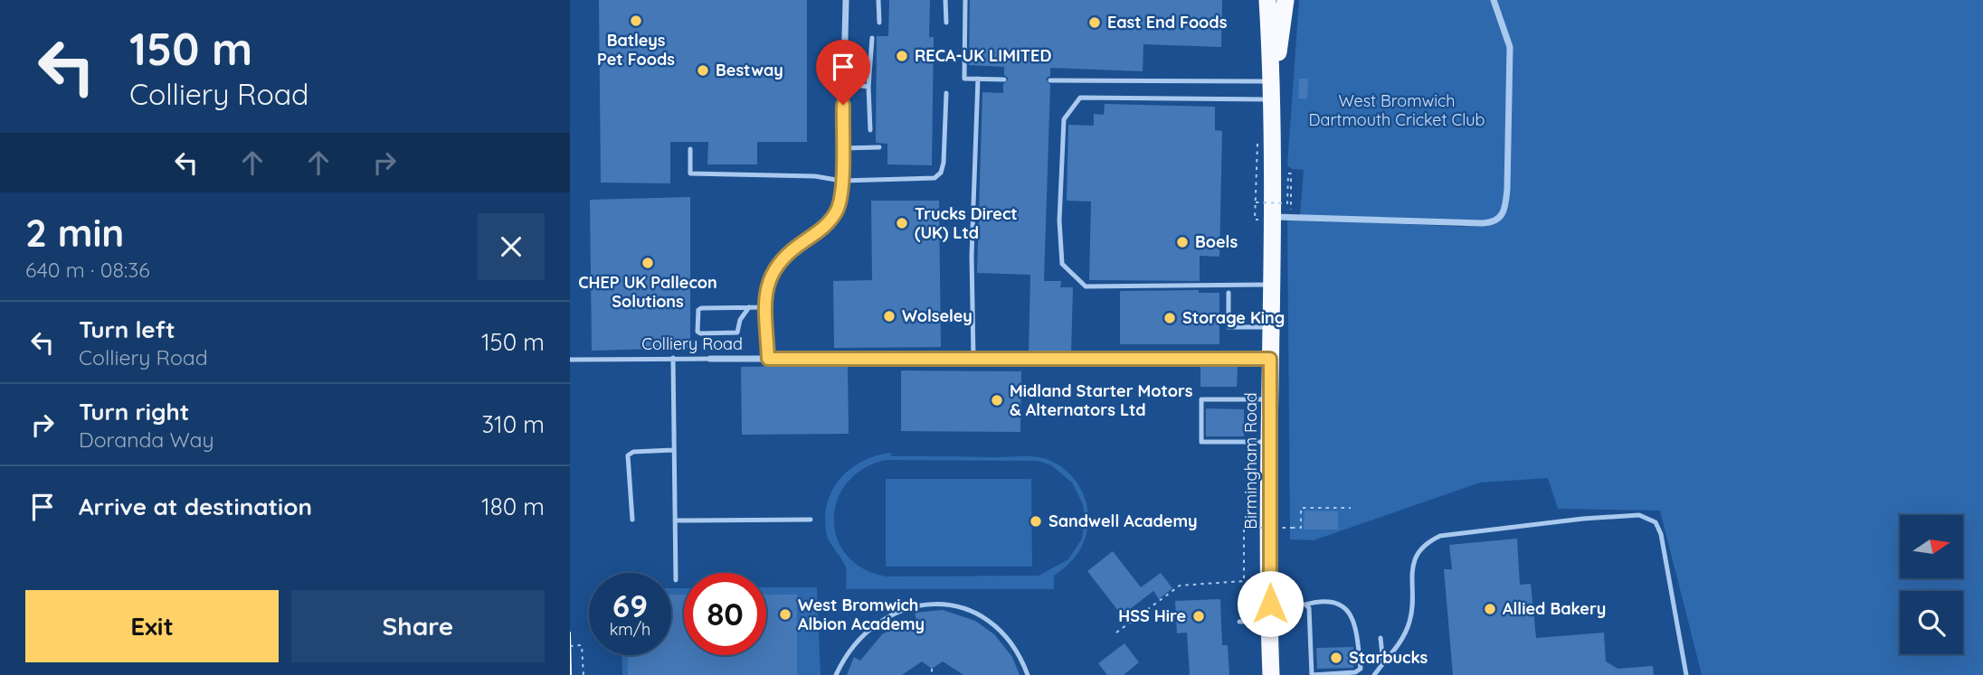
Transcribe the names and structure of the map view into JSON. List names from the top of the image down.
{
  "streets": {
    "highway": ["Birmingham Road"],
    "street": ["Colliery Road"]
  },
  "crossings": [
    ["Colliery Road", "Birmingham Road"]
  ],
  "parks": ["West Bromwich Dartmouth Cricket Club"],
  "places": [
    "Batleys Pet Foods",
    "East End Foods",
    "RECA-UK LIMITED",
    "Bestway",
    "Trucks Direct (UK) Ltd",
    "Boels",
    "CHEP UK Pallecon Solutions",
    "Wolseley",
    "Storage King",
    "Midland Starter Motors & Alternators Ltd",
    "Sandwell Academy",
    "Allied Bakery",
    "West Bromwich Albion Academy",
    "HSS Hire",
    "Starbucks"
  ],
  "north": "right",
  "page": {
    "turn": ["150 m", "Colliery Road"],
    "heading": ["2 min", "640 m · 08:36"],
    "list": [
      {
        "name": "Turn left",
        "note": "Colliery Road",
        "value": "150 m"
      },
      {
        "name": "Turn right",
        "note": "Doranda Way",
        "value": "310 m"
      },
      {
        "name": "Arrive at destination",
        "value": "180 m"
      }
    ],
    "speed": "69 km/h",
    "limit": "80",
    "buttons": ["Exit", "Share"]
  }
}
